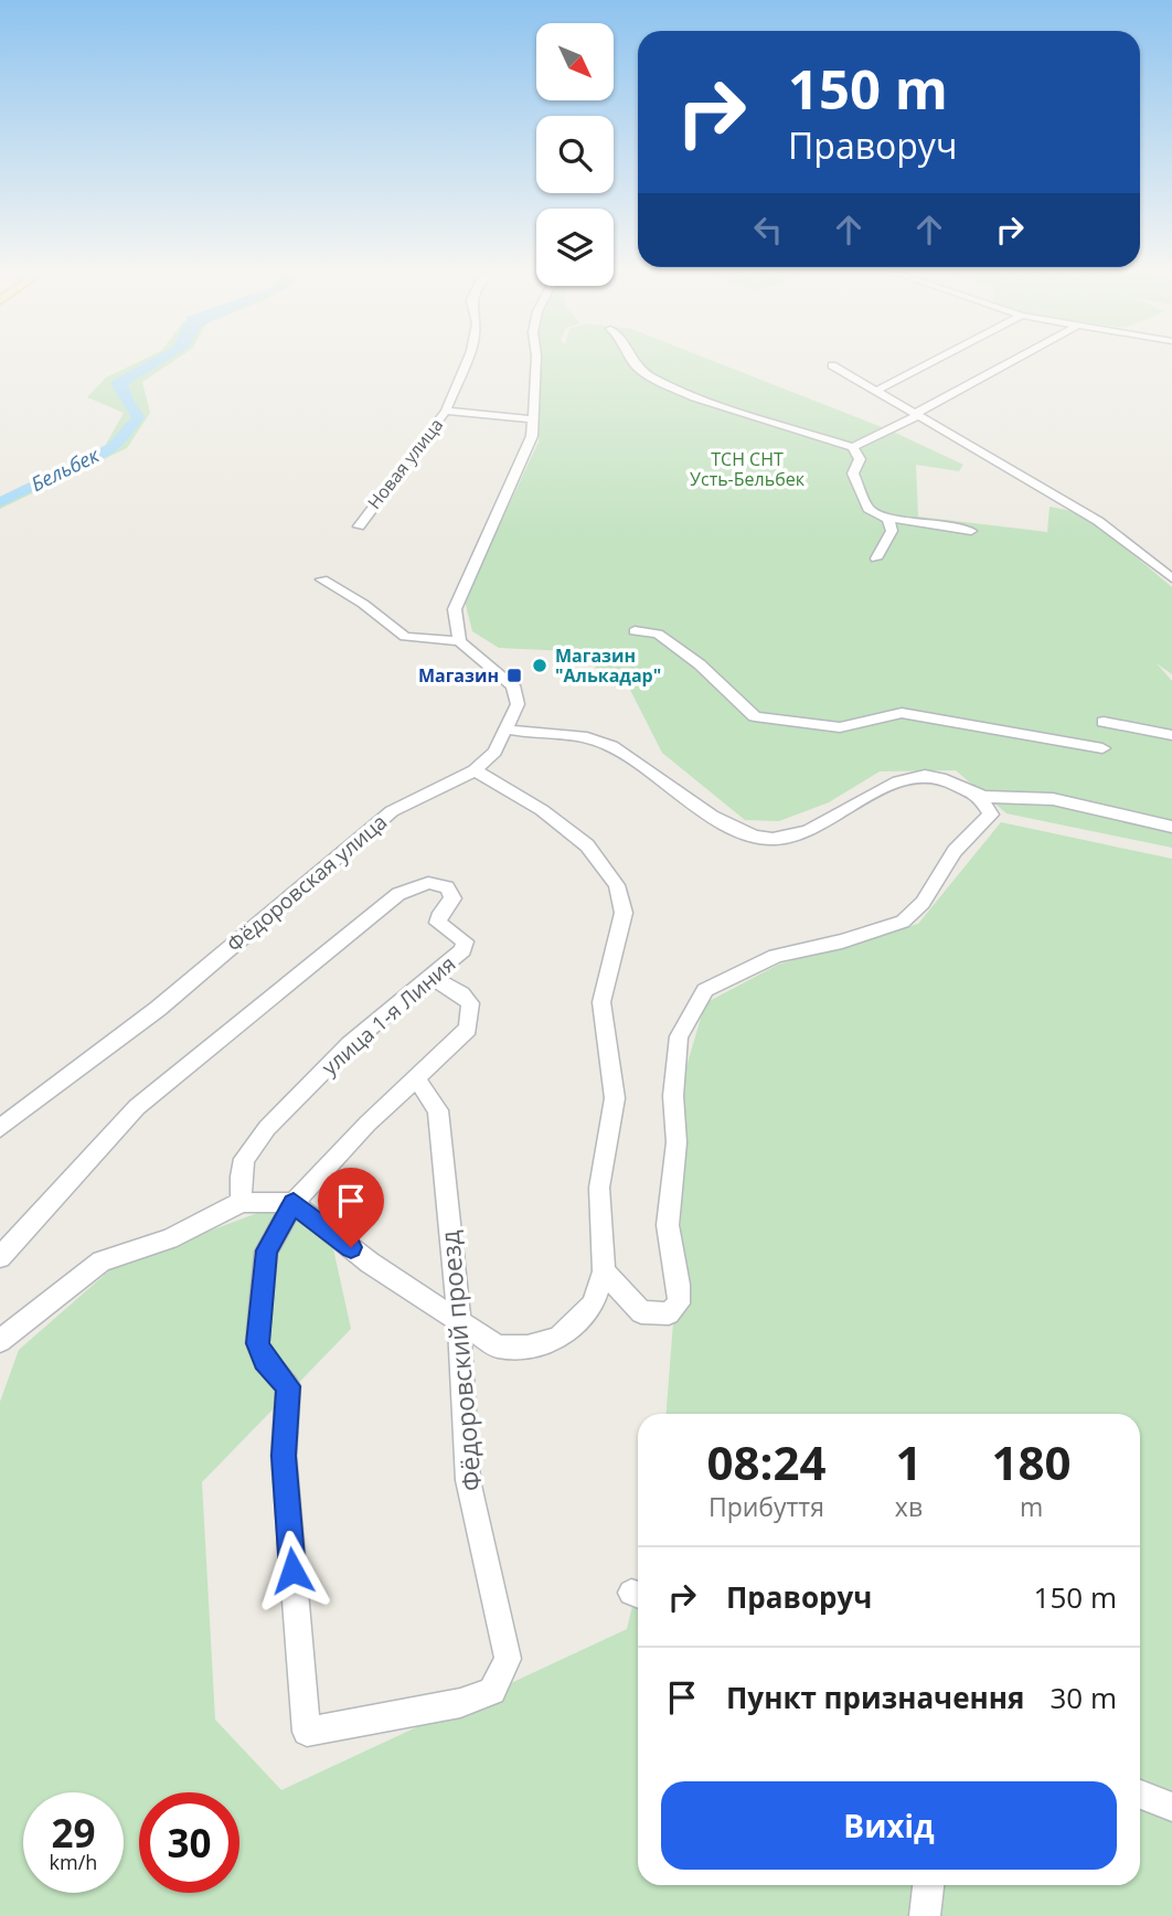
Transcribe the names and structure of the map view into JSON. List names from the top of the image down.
{
  "streets": {
    "street": [
      "Новая улица",
      "Фёдоровская улица",
      "улица 1-я Линия",
      "Фёдоровский проезд"
    ]
  },
  "water": ["Бельбек"],
  "parks": ["ТСН СНТ Усть-Бельбек"],
  "places": {
    "other": ["Магазин \"Алькадар\""],
    "transit": ["Магазин"]
  },
  "north": "bottom right",
  "page": {
    "turn": ["150 m", "Праворуч"],
    "eta": [
      "08:24",
      "Прибуття",
      "1",
      "хв",
      "180",
      "m"
    ],
    "list": [
      {
        "name": "Праворуч",
        "value": "150 m"
      },
      {
        "name": "Пункт призначення",
        "value": "30 m"
      }
    ],
    "buttons": "Вихід",
    "speed": "29 km/h",
    "limit": "30"
  }
}
